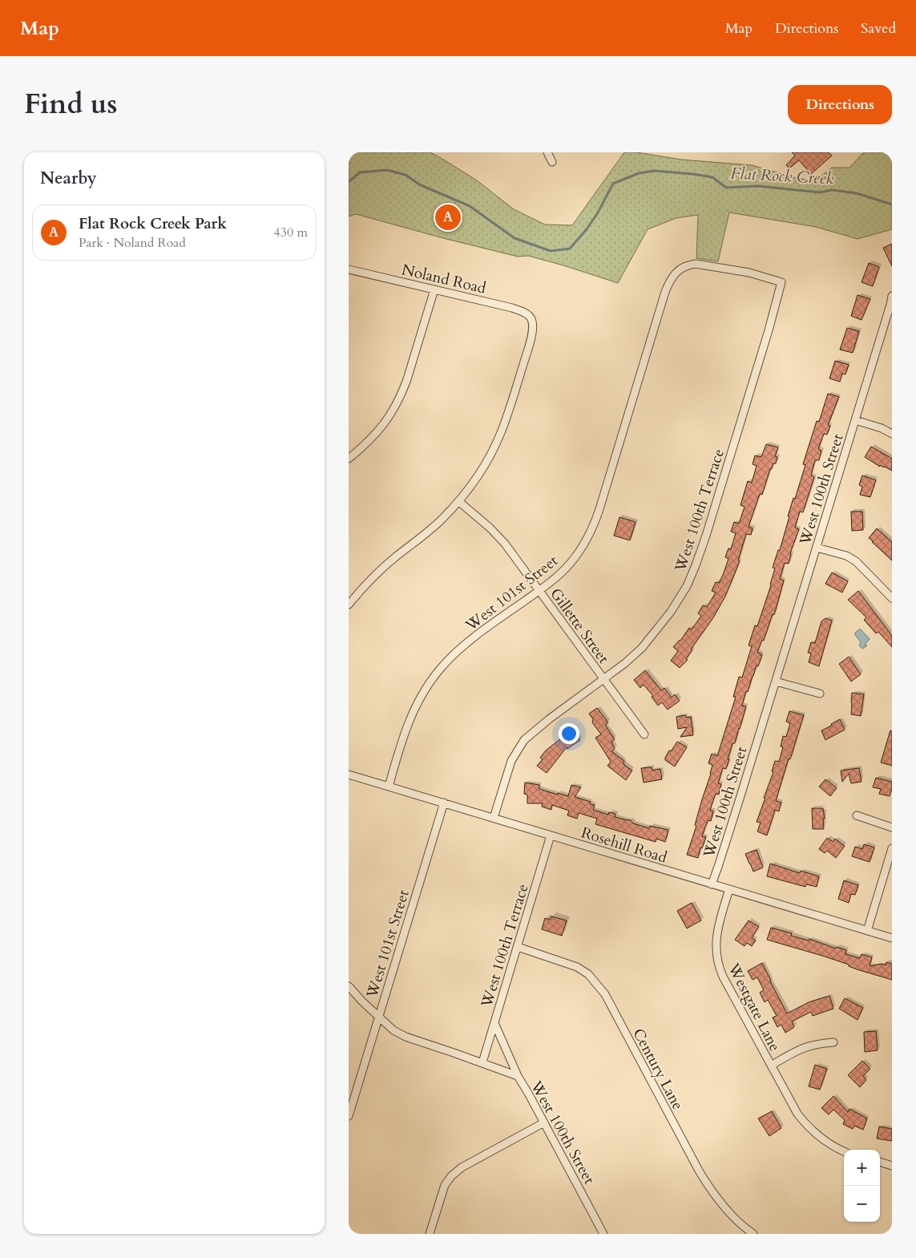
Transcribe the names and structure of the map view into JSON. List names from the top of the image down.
{
  "streets": {
    "street": [
      "Noland Road",
      "West 100th Street",
      "West 100th Terrace",
      "West 101st Street",
      "Gillette Street",
      "Rosehill Road",
      "Westgate Lane",
      "Century Lane"
    ]
  },
  "crossings": [
    ["Noland Road", "Gillette Street"],
    ["West 100th Street", "West 100th Terrace"],
    ["West 100th Street", "West 101st Street"],
    ["West 100th Street", "Rosehill Road"],
    ["West 100th Terrace", "West 101st Street"],
    ["West 100th Terrace", "Gillette Street"],
    ["West 100th Terrace", "Rosehill Road"],
    ["West 100th Terrace", "Century Lane"],
    ["West 101st Street", "Gillette Street"],
    ["West 101st Street", "Rosehill Road"],
    ["Rosehill Road", "Westgate Lane"]
  ],
  "water": ["Flat Rock Creek"],
  "page": {
    "header": "Map",
    "nav": ["Map", "Directions", "Saved"],
    "title": "Find us",
    "buttons": "Directions",
    "heading": "Nearby",
    "pins": "A",
    "list": [
      {
        "mark": "A",
        "name": "Flat Rock Creek Park",
        "note": "Park · Noland Road",
        "value": "430 m"
      }
    ],
    "map_buttons": ["+", "−"]
  }
}
